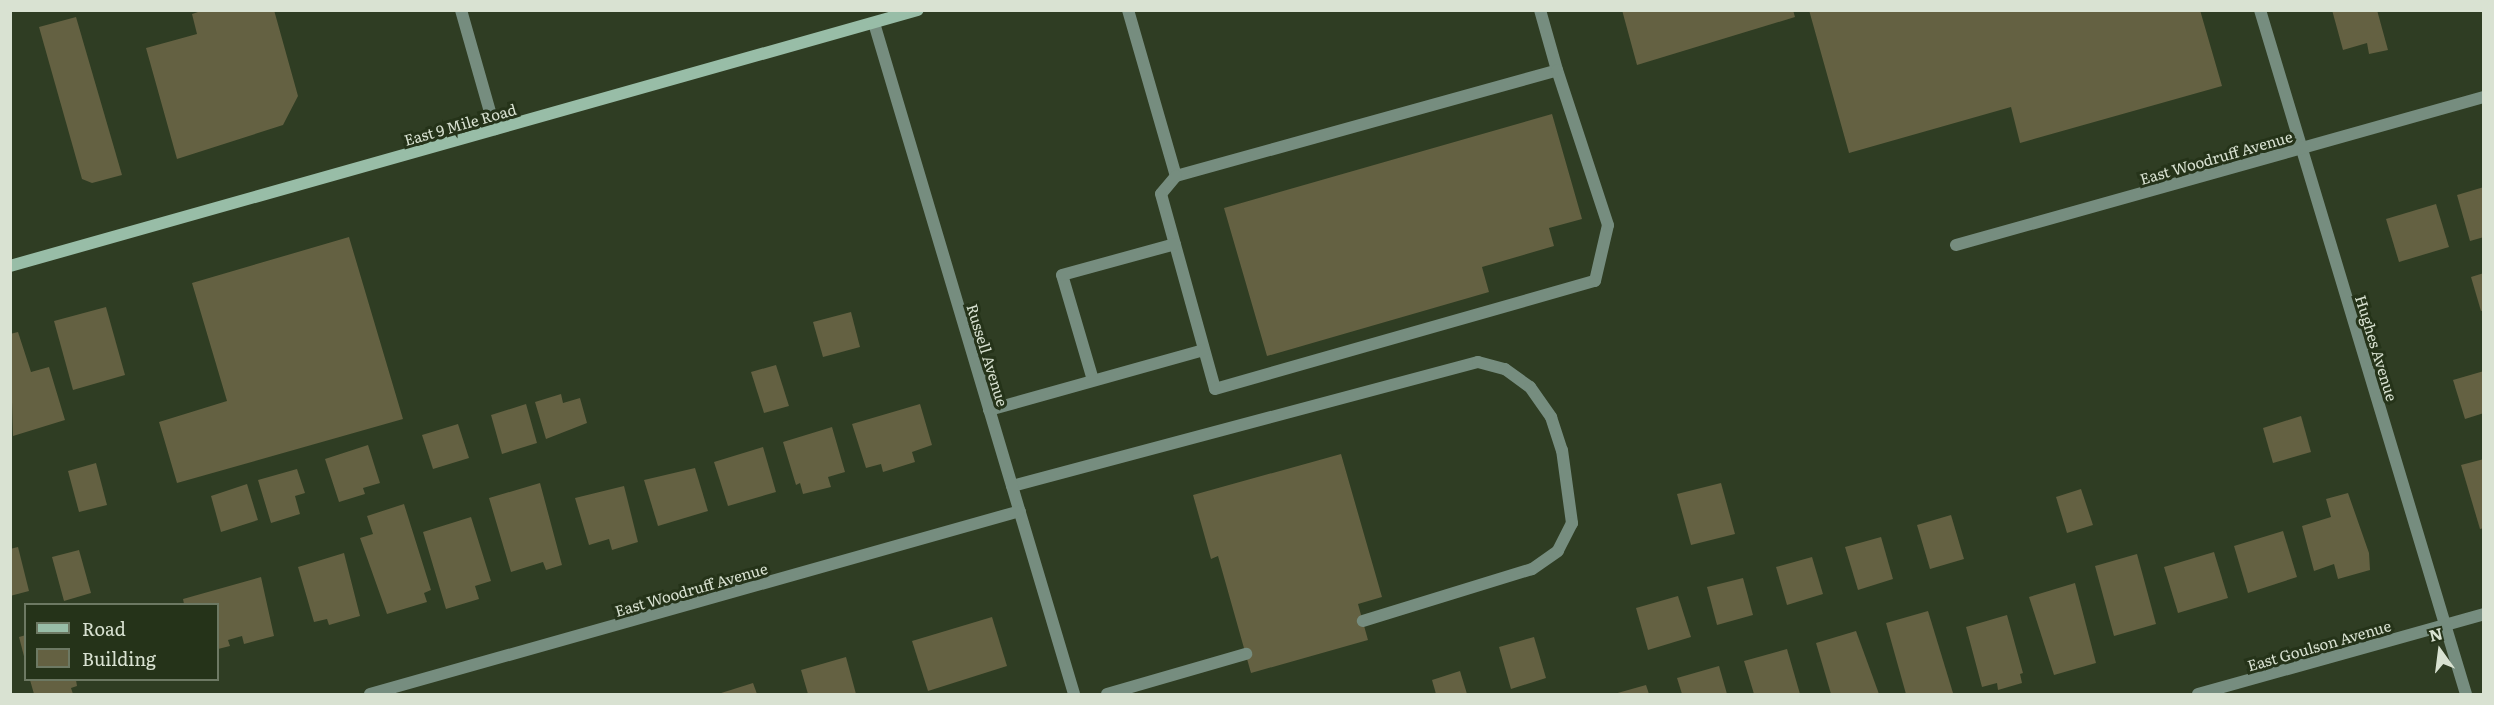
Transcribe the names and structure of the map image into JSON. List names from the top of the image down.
{
  "streets": {
    "main road": ["East 9 Mile Road"],
    "street": [
      "East Woodruff Avenue",
      "Hughes Avenue",
      "Russell Avenue",
      "East Goulson Avenue"
    ]
  },
  "crossings": [
    ["East 9 Mile Road", "Russell Avenue"],
    ["East Woodruff Avenue", "Hughes Avenue"],
    ["East Woodruff Avenue", "Russell Avenue"],
    ["Hughes Avenue", "East Goulson Avenue"]
  ],
  "legend": ["Road", "Building"],
  "north": "top"
}
